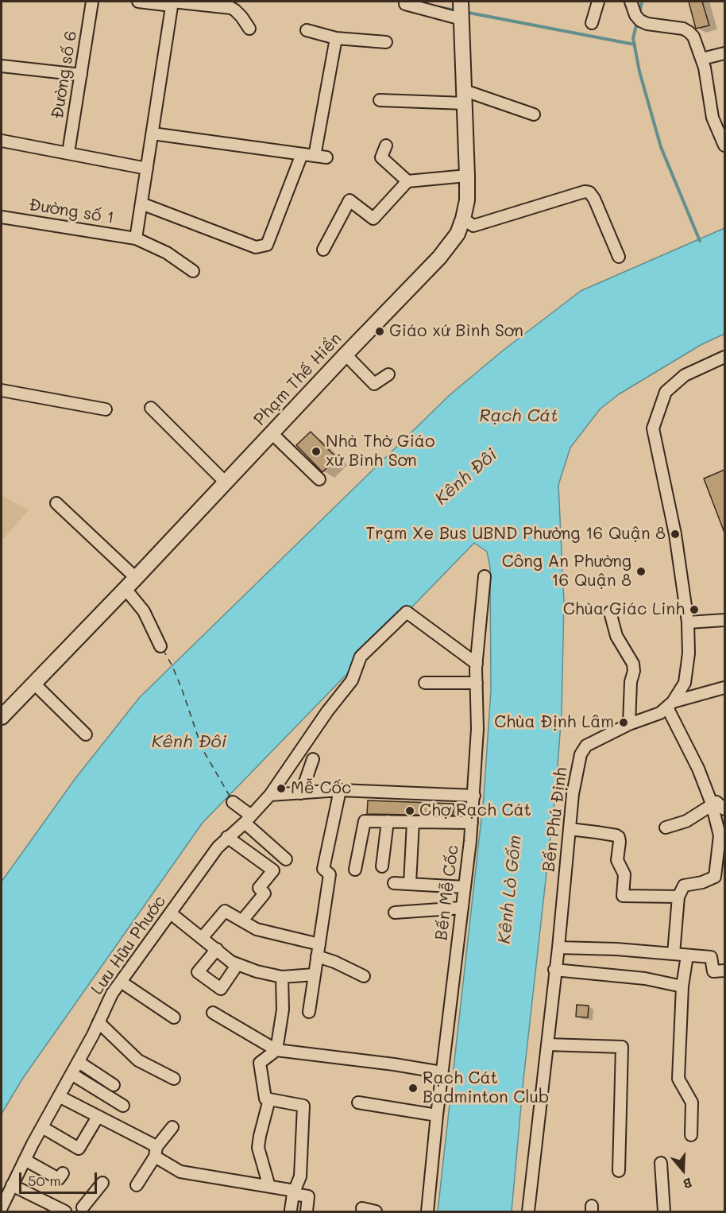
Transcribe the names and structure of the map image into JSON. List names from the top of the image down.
{
  "streets": {
    "main road": ["Phạm Thế Hiển"],
    "street": [
      "Đường số 6",
      "Đường số 1",
      "Bến Phú Định",
      "Bến Mễ Cốc",
      "Lưu Hữu Phước"
    ]
  },
  "crossings": [
    ["Bến Mễ Cốc", "Lưu Hữu Phước"]
  ],
  "water": ["Rạch Cát", "Kênh Đôi", "Kênh Lò Gốm"],
  "places": [
    "Giáo xứ Bình Sơn",
    "Nhà Thờ Giáo xứ Bình Sơn",
    "Trạm Xe Bus UBND Phường 16 Quận 8",
    "Công An Phường 16 Quận 8",
    "Chùa Giác Linh",
    "Chùa Định Lâm",
    "Mễ Cốc",
    "Chợ Rạch Cát",
    "Rạch Cát Badminton Club"
  ],
  "scale_bar": "50 m",
  "north": "bottom"
}
